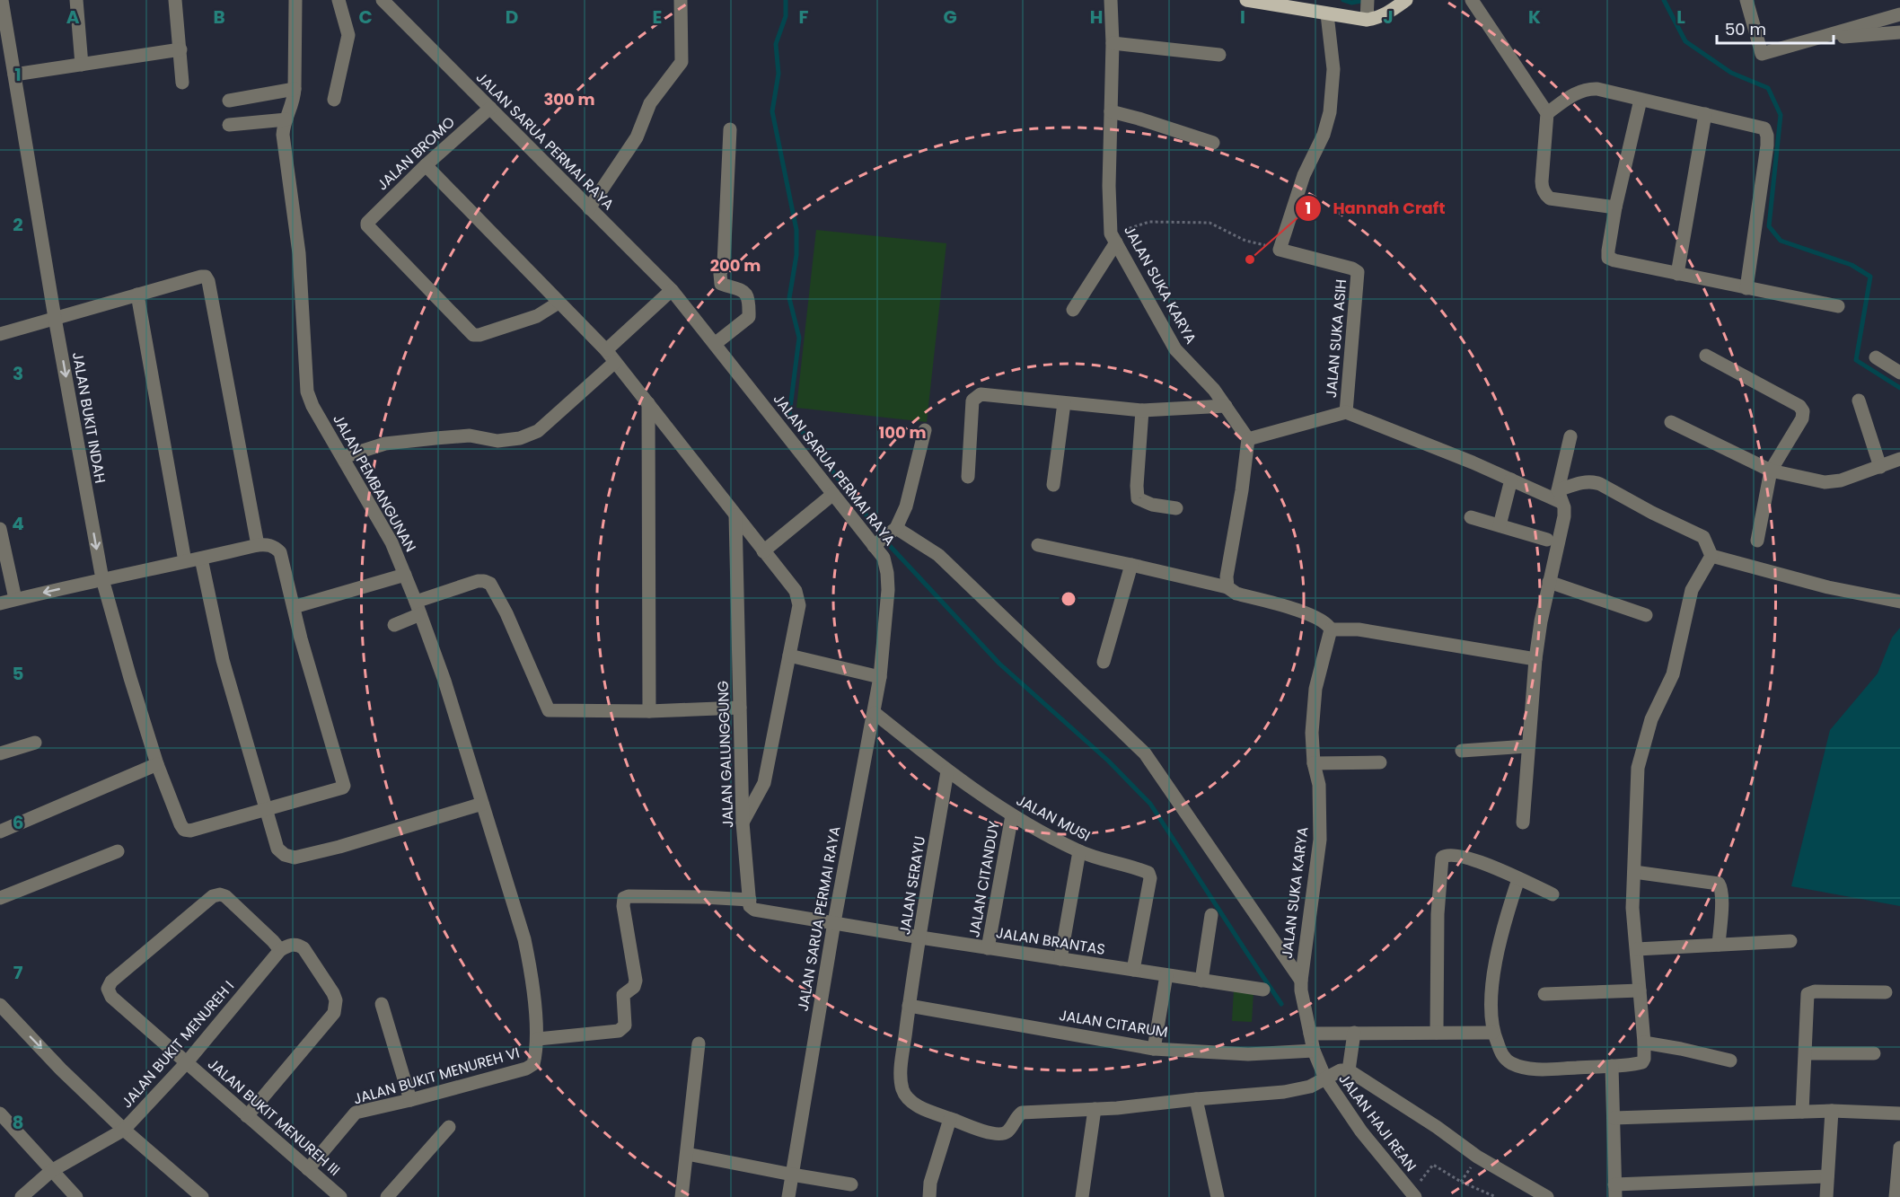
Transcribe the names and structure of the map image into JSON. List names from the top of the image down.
{
  "streets": {
    "street": [
      "JALAN SARUA PERMAI RAYA",
      "JALAN BROMO",
      "JALAN SUKA KARYA",
      "JALAN SUKA ASIH",
      "JALAN BUKIT INDAH",
      "JALAN PEMBANGUNAN",
      "JALAN GALUNGGUNG",
      "JALAN MUSI",
      "JALAN CITANDUY",
      "JALAN SERAYU",
      "JALAN BRANTAS",
      "JALAN CITARUM",
      "JALAN BUKIT MENUREH I",
      "JALAN BUKIT MENUREH VI",
      "JALAN BUKIT MENUREH III",
      "JALAN HAJI REAN"
    ]
  },
  "crossings": [
    ["JALAN SARUA PERMAI RAYA", "JALAN BROMO"],
    ["JALAN SARUA PERMAI RAYA", "JALAN MUSI"],
    ["JALAN SARUA PERMAI RAYA", "JALAN BRANTAS"],
    ["JALAN SUKA KARYA", "JALAN HAJI REAN"],
    ["JALAN PEMBANGUNAN", "JALAN BUKIT MENUREH VI"],
    ["JALAN MUSI", "JALAN CITANDUY"],
    ["JALAN MUSI", "JALAN SERAYU"],
    ["JALAN MUSI", "JALAN BRANTAS"],
    ["JALAN CITANDUY", "JALAN BRANTAS"],
    ["JALAN SERAYU", "JALAN BRANTAS"],
    ["JALAN SERAYU", "JALAN CITARUM"],
    ["JALAN CITARUM", "JALAN HAJI REAN"],
    ["JALAN BUKIT MENUREH I", "JALAN BUKIT MENUREH III"],
    ["JALAN BUKIT MENUREH VI", "JALAN BUKIT MENUREH III"]
  ],
  "places": ["Hannah Craft"],
  "scale_bar": "50 m",
  "grid": {
    "columns": [
      "A",
      "B",
      "C",
      "D",
      "E",
      "F",
      "G",
      "H",
      "I",
      "J",
      "K",
      "L"
    ],
    "rows": [
      "1",
      "2",
      "3",
      "4",
      "5",
      "6",
      "7",
      "8"
    ]
  },
  "rings": ["300 m", "200 m", "100 m"]
}
